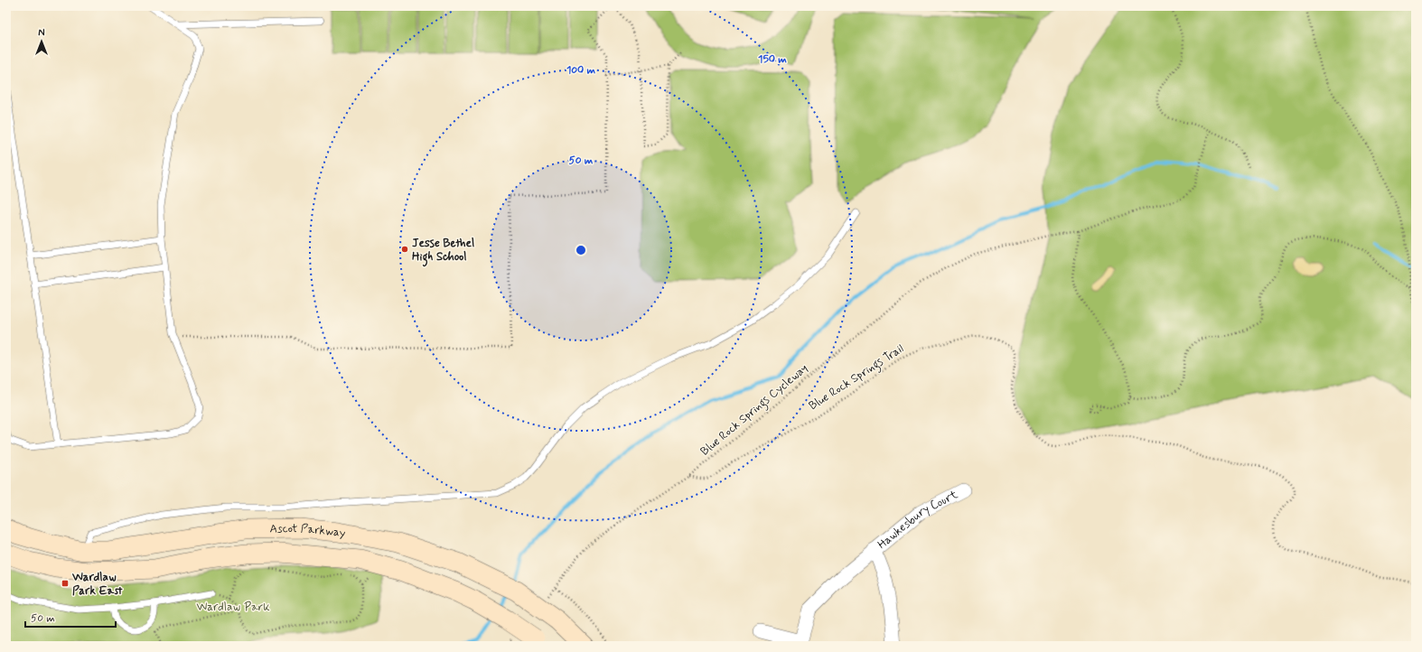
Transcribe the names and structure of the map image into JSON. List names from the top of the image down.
{
  "streets": {
    "main road": ["Ascot Parkway"],
    "street": ["Hawkesbury Court"],
    "path": ["Blue Rock Springs Trail", "Blue Rock Springs Cycleway"]
  },
  "crossings": [
    ["Blue Rock Springs Trail", "Blue Rock Springs Cycleway"]
  ],
  "parks": ["Wardlaw Park"],
  "places": {
    "other": ["Jesse Bethel High School"],
    "transit": ["Wardlaw Park East"]
  },
  "scale_bar": "50 m",
  "north": "top",
  "rings": ["150 m", "100 m", "50 m"]
}
